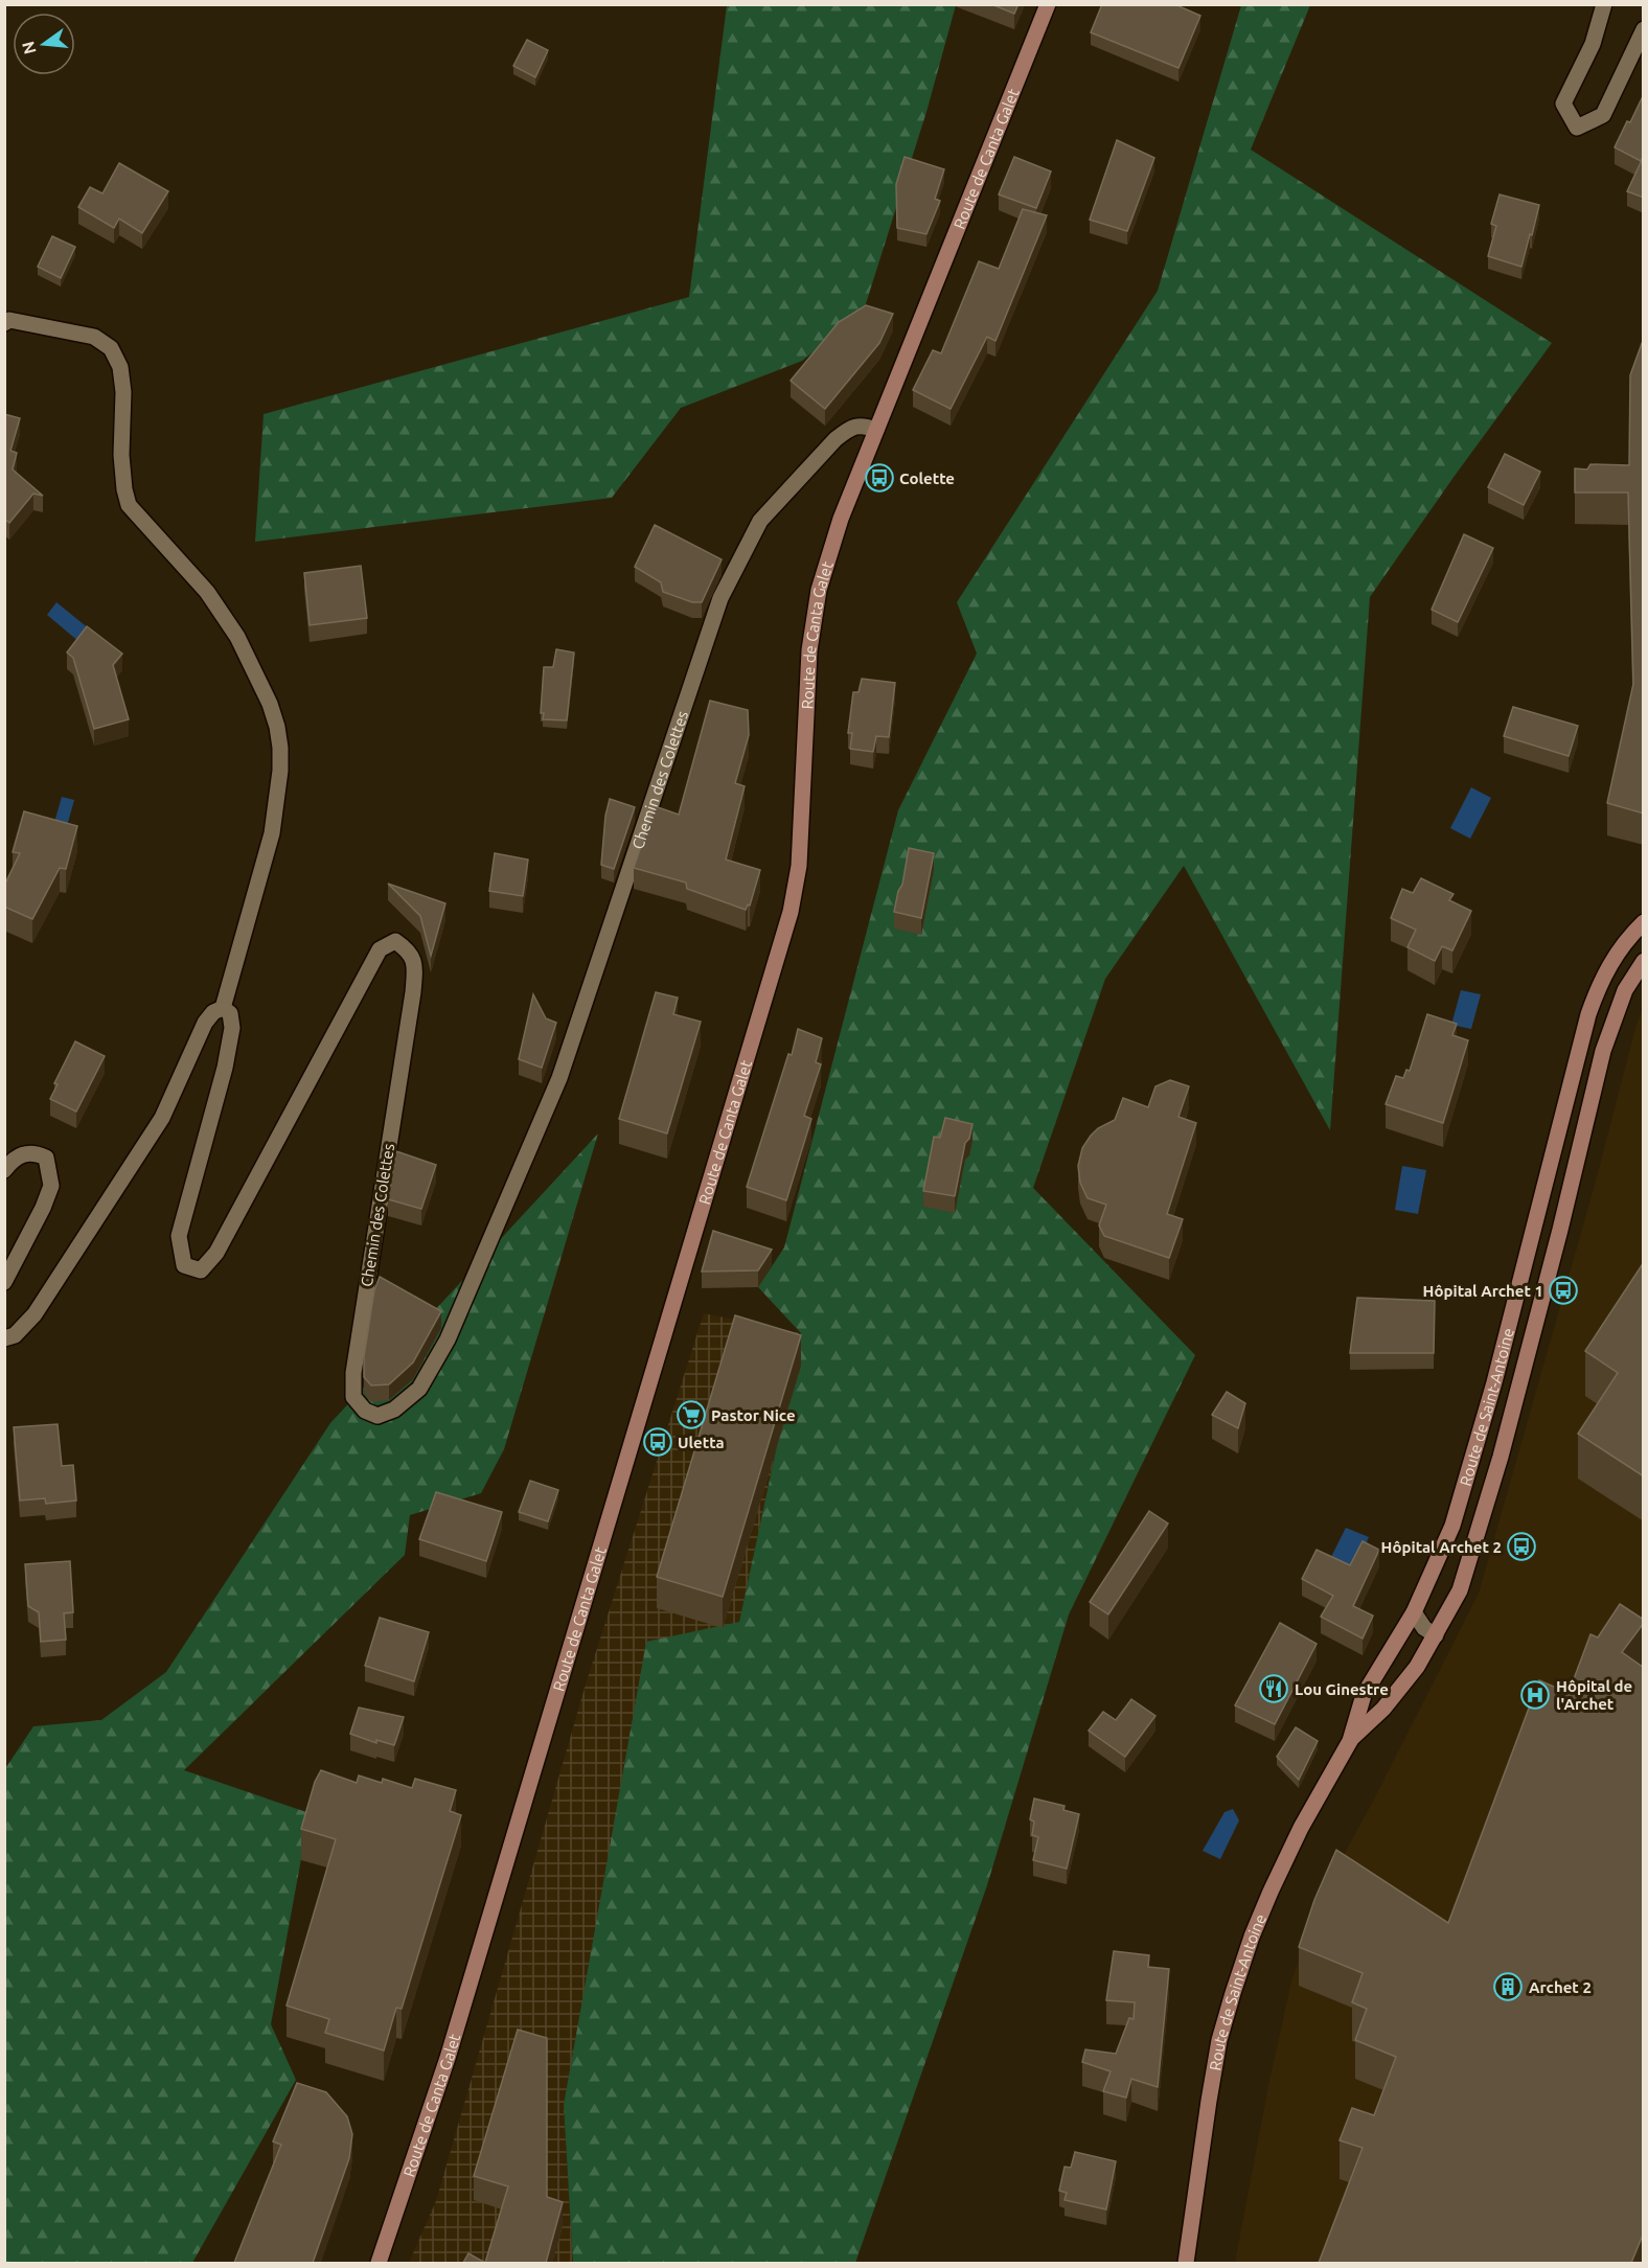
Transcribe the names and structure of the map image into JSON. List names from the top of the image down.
{
  "streets": {
    "main road": ["Route de Canta Galet", "Route de Saint-Antoine"],
    "street": ["Chemin des Colettes"]
  },
  "crossings": [
    ["Route de Canta Galet", "Chemin des Colettes"]
  ],
  "places": {
    "bus stop": [
      "Colette",
      "Hôpital Archet 1",
      "Uletta",
      "Hôpital Archet 2"
    ],
    "supermarket": ["Pastor Nice"],
    "restaurant": ["Lou Ginestre"],
    "hospital": ["Hôpital de l'Archet"],
    "building": ["Archet 2"]
  },
  "north": "left"
}
